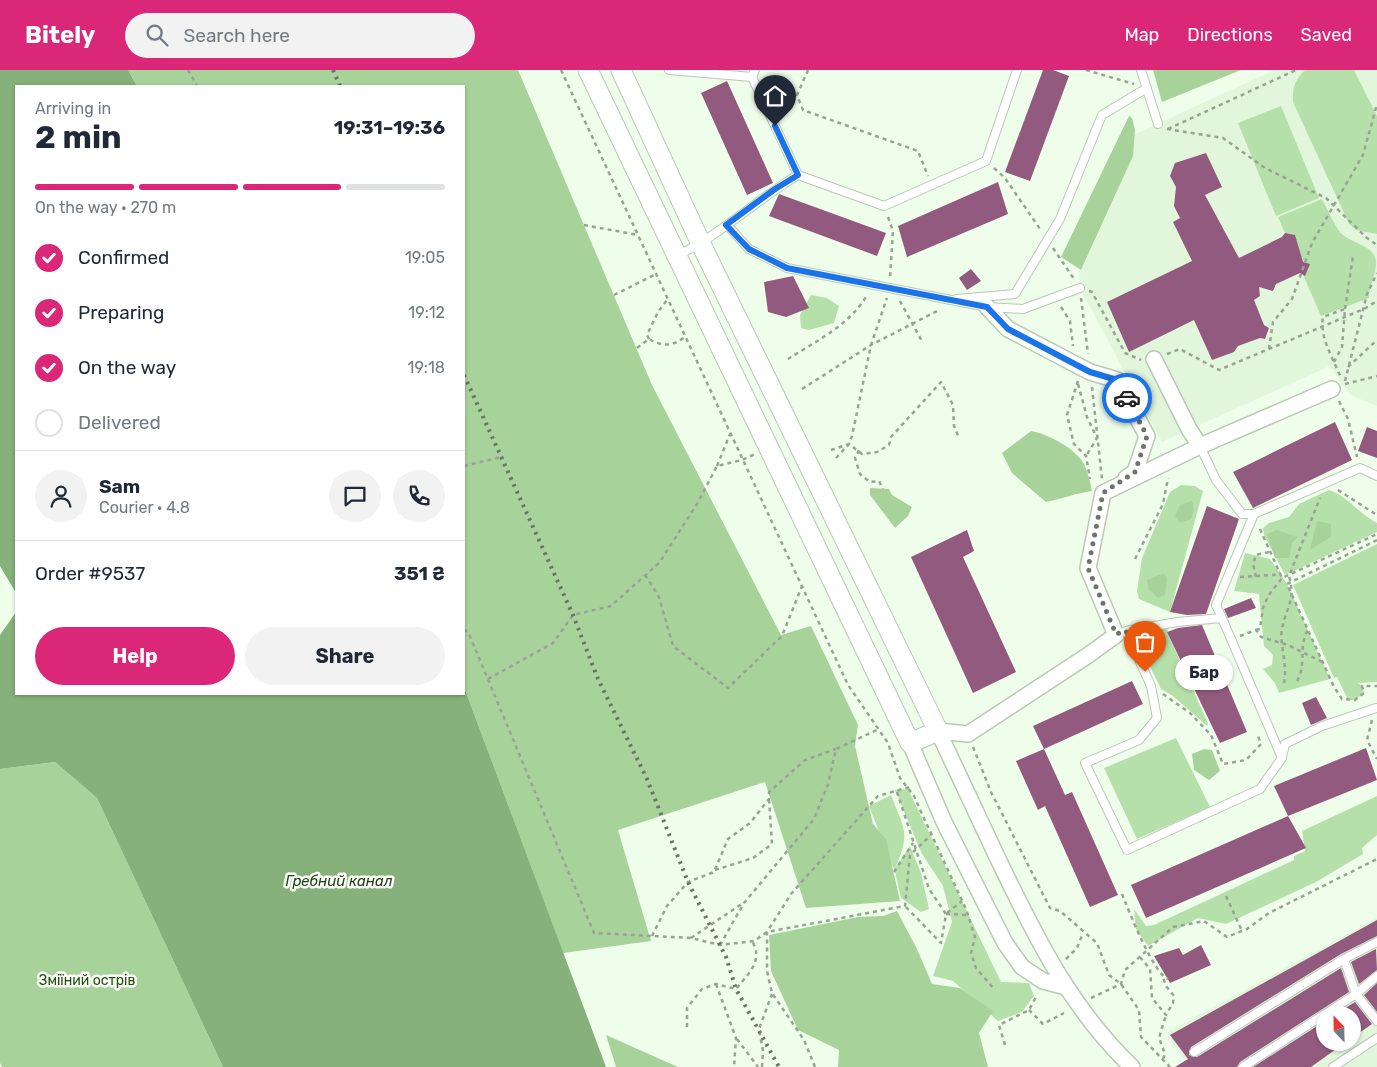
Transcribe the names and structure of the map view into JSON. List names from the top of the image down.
{
  "water": ["Гребний канал"],
  "parks": ["Зміїний острів"],
  "places": ["Бар"],
  "north": "top",
  "page": {
    "header": "Bitely",
    "search": "Search here",
    "nav": ["Map", "Directions", "Saved"],
    "heading": ["2 min", "Arriving in", "19:31–19:36"],
    "panel": [
      "Sam",
      "Courier · 4.8",
      "Order #9537",
      "351 ₴"
    ],
    "bar": "On the way · 270 m",
    "list": [
      ["Confirmed", "19:05"],
      ["Preparing", "19:12"],
      ["On the way", "19:18"],
      "Delivered"
    ],
    "buttons": ["Help", "Share"],
    "bubble": "Бар"
  }
}
